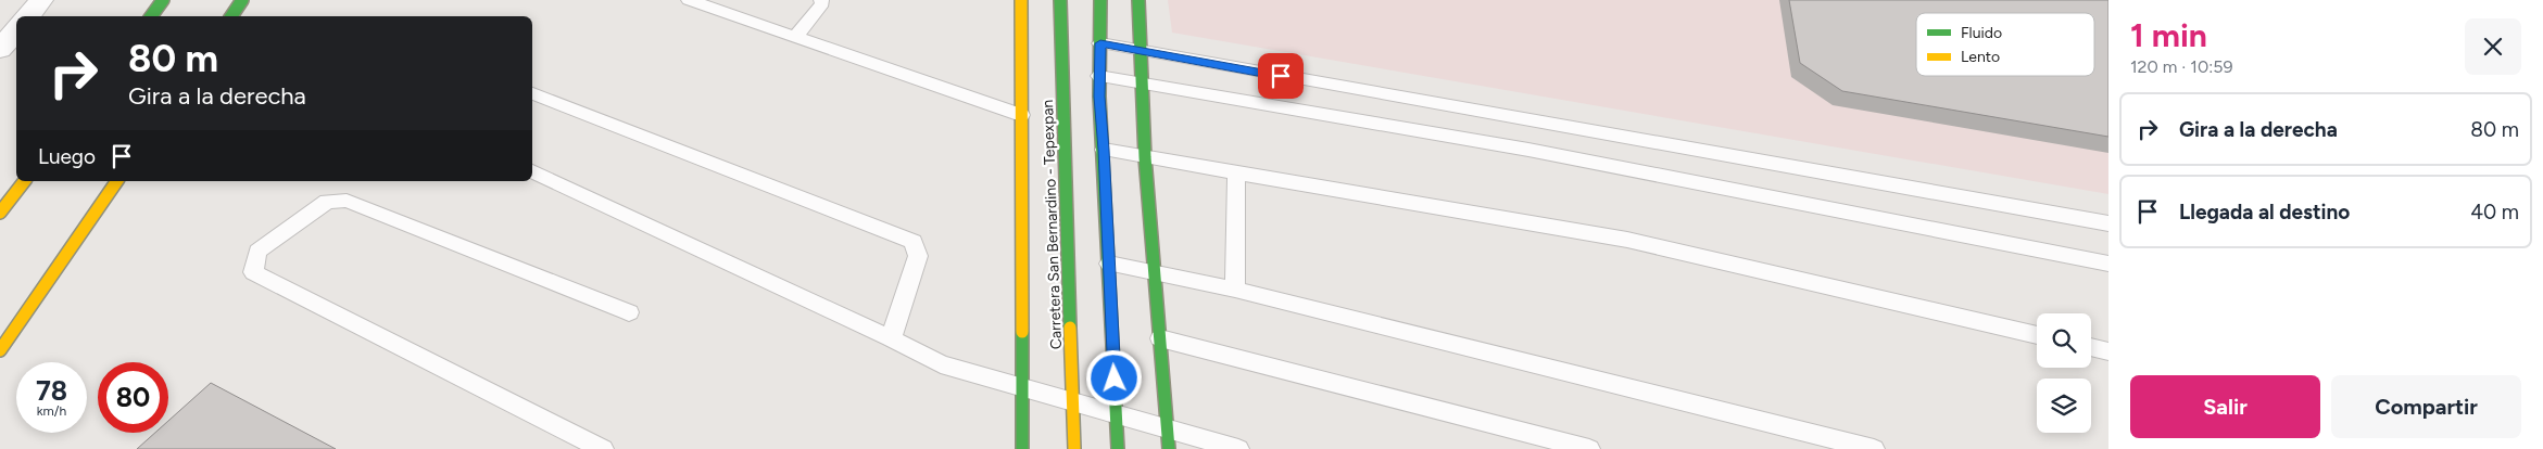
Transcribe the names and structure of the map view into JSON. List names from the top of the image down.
{
  "streets": {
    "main road": ["Carretera San Bernardino - Tepexpan"]
  },
  "legend": ["Fluido", "Lento"],
  "page": {
    "heading": ["1 min", "120 m · 10:59"],
    "turn": ["80 m", "Gira a la derecha"],
    "list": [
      {
        "name": "Gira a la derecha",
        "value": "80 m"
      },
      {
        "name": "Llegada al destino",
        "value": "40 m"
      }
    ],
    "then": "Luego",
    "speed": "78 km/h",
    "limit": "80",
    "buttons": ["Salir", "Compartir"]
  }
}
